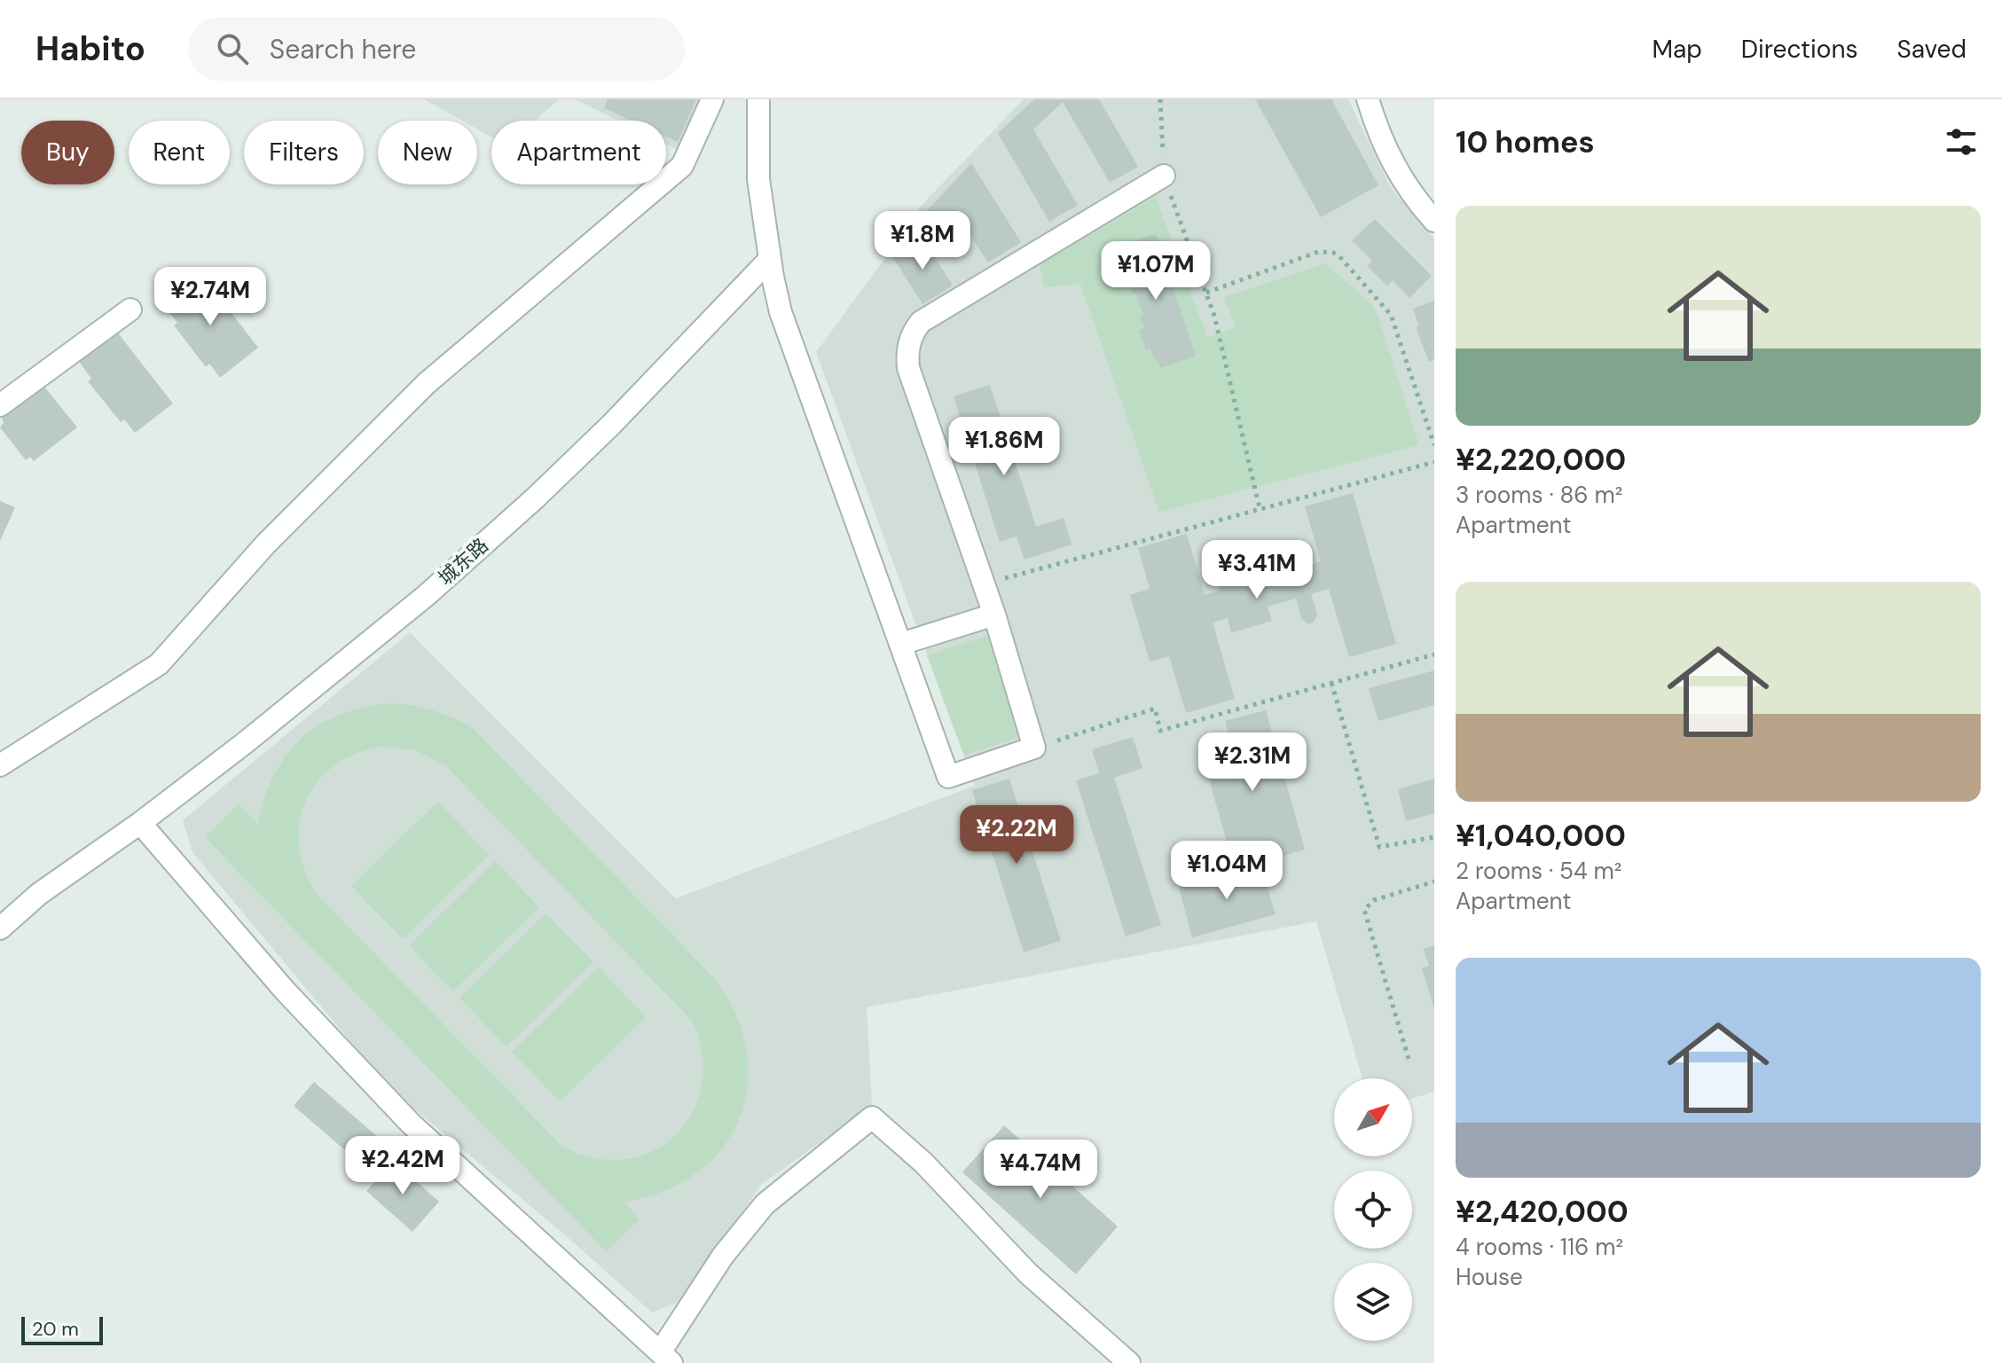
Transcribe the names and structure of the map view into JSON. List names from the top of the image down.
{
  "streets": {
    "street": ["城东路"]
  },
  "scale_bar": "20 m",
  "north": "top right",
  "page": {
    "header": "Habito",
    "search": "Search here",
    "nav": ["Map", "Directions", "Saved"],
    "heading": "10 homes",
    "chip": [
      "Buy",
      "Rent",
      "Filters",
      "New",
      "Apartment"
    ],
    "list": [
      {
        "name": "¥2,220,000",
        "note": "3 rooms · 86 m² · Apartment"
      },
      {
        "name": "¥1,040,000",
        "note": "2 rooms · 54 m² · Apartment"
      },
      {
        "name": "¥2,420,000",
        "note": "4 rooms · 116 m² · House"
      }
    ],
    "price": [
      "¥1.8M",
      "¥1.07M",
      "¥2.74M",
      "¥1.86M",
      "¥3.41M",
      "¥2.31M",
      "¥2.22M",
      "¥1.04M",
      "¥2.42M",
      "¥4.74M"
    ],
    "scale": "20 m"
  }
}
